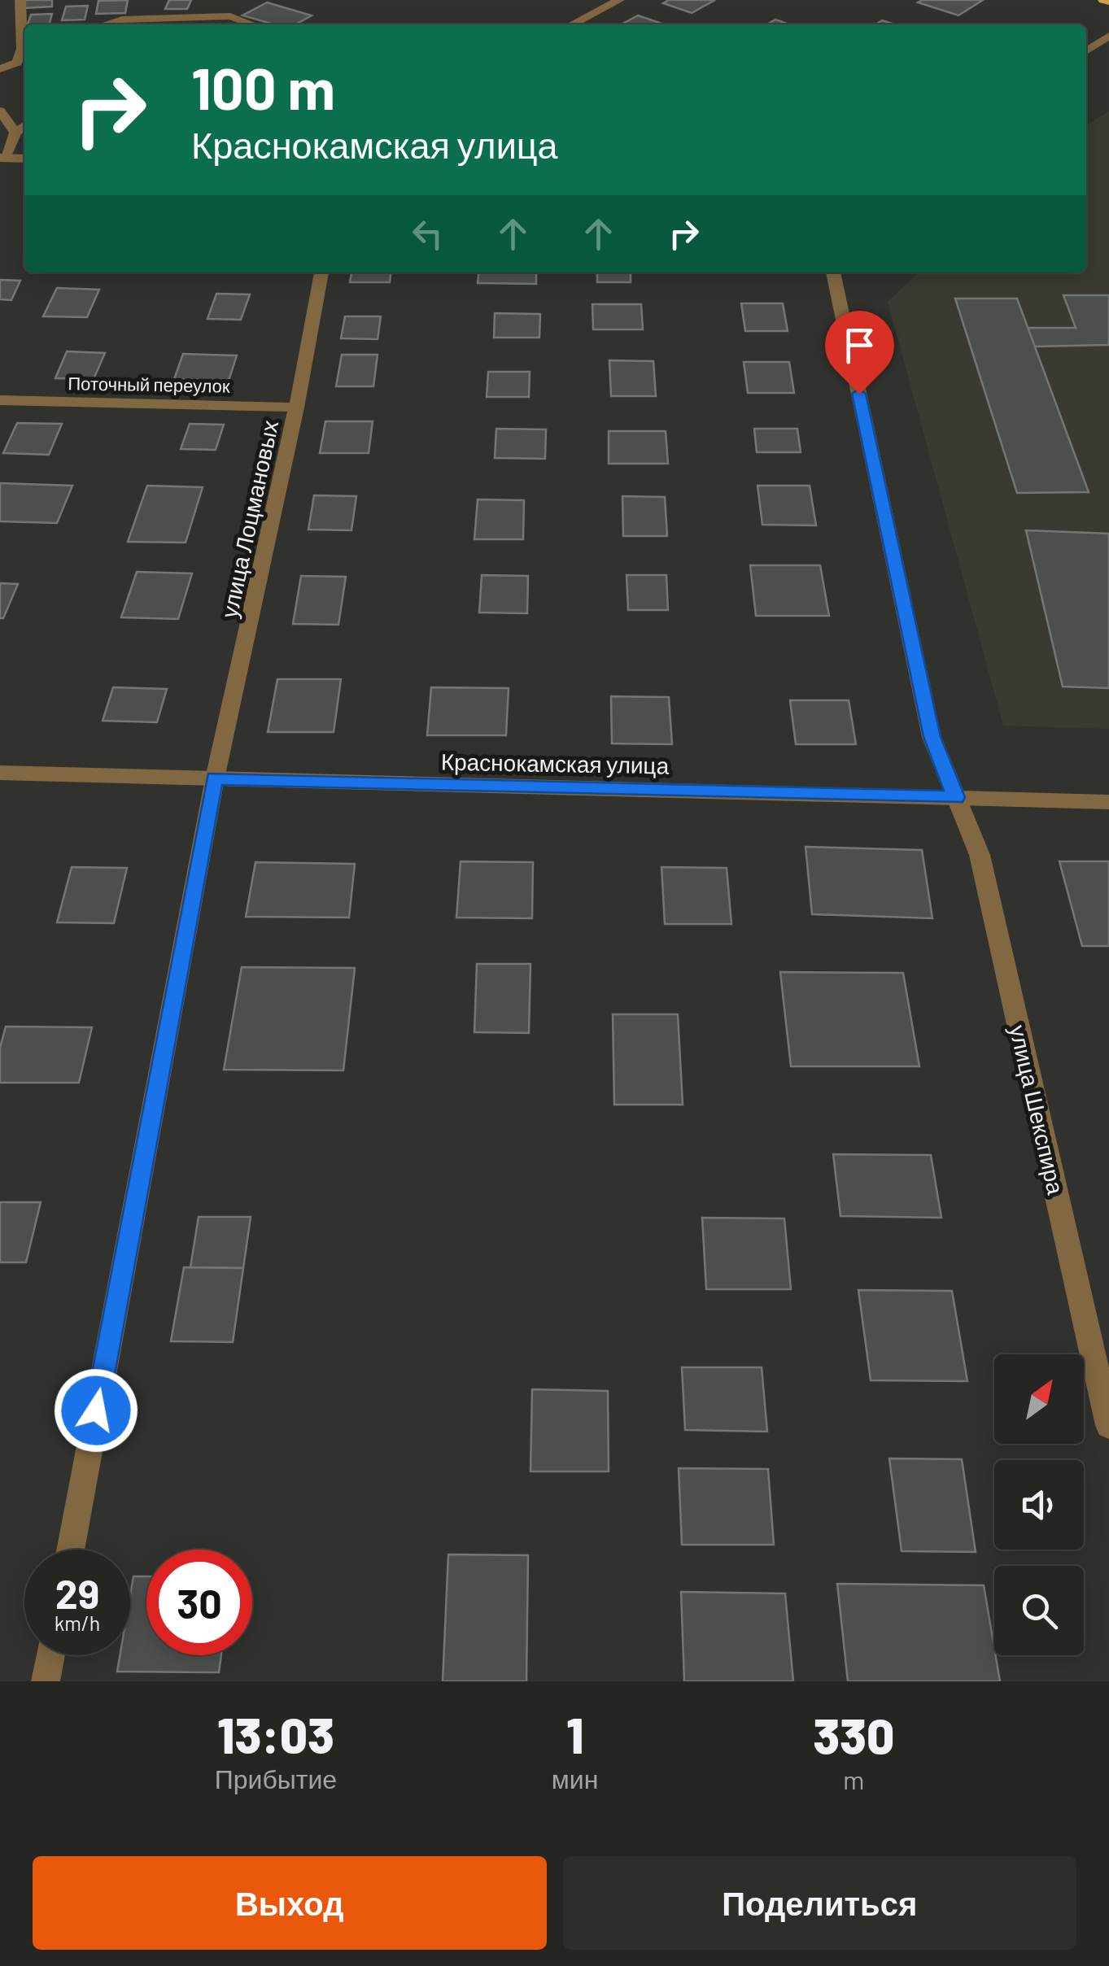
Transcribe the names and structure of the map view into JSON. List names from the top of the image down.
{
  "streets": {
    "street": [
      "Поточный переулок",
      "улица Лоцмановых",
      "Краснокамская улица",
      "улица Шекспира"
    ]
  },
  "crossings": [
    ["Поточный переулок", "улица Лоцмановых"],
    ["улица Лоцмановых", "Краснокамская улица"],
    ["Краснокамская улица", "улица Шекспира"]
  ],
  "north": "top right",
  "page": {
    "turn": ["100 m", "Краснокамская улица"],
    "speed": "29 km/h",
    "limit": "30",
    "eta": [
      "13:03",
      "Прибытие",
      "1",
      "мин",
      "330",
      "m"
    ],
    "buttons": ["Выход", "Поделиться"]
  }
}
